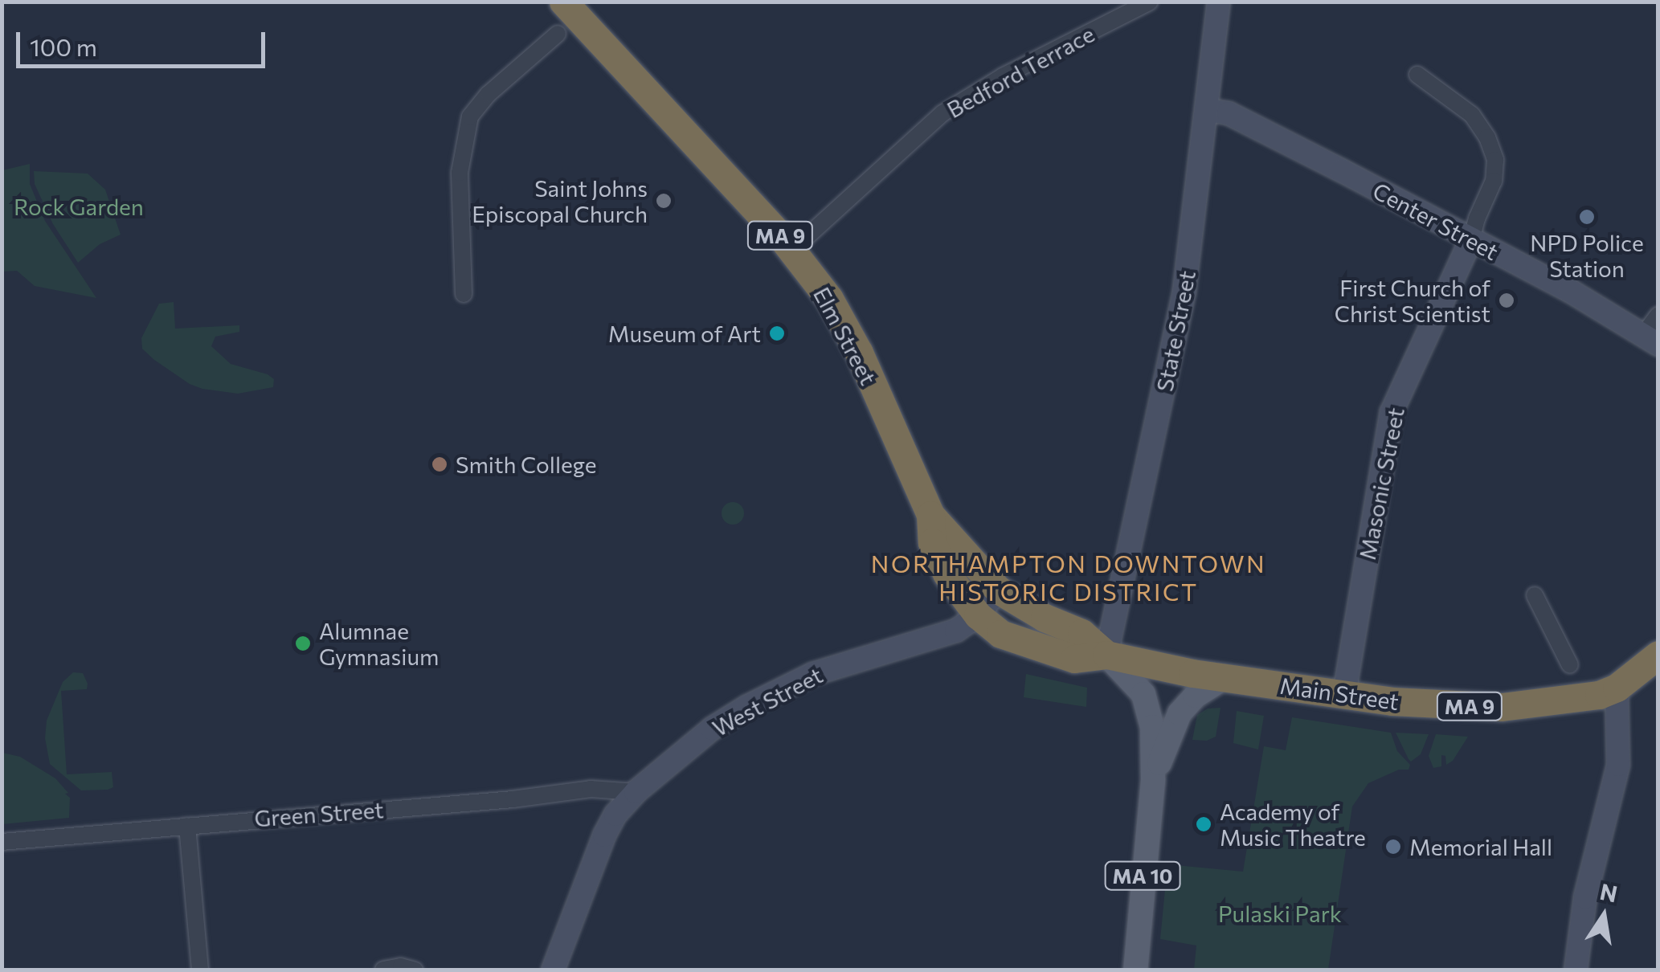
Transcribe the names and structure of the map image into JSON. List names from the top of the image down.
{
  "streets": {
    "highway": ["MA 9", "Elm Street", "Main Street"],
    "main road": [
      "Center Street",
      "State Street",
      "Masonic Street",
      "West Street",
      "MA 10"
    ],
    "street": ["Bedford Terrace", "Green Street"]
  },
  "crossings": [
    ["Bedford Terrace", "Elm Street"],
    ["Center Street", "State Street"],
    ["Center Street", "Masonic Street"],
    ["State Street", "Main Street"],
    ["State Street", "MA 10"],
    ["Elm Street", "Main Street"],
    ["Elm Street", "West Street"],
    ["Masonic Street", "Main Street"],
    ["Main Street", "West Street"],
    ["Main Street", "MA 10"],
    ["West Street", "Green Street"]
  ],
  "districts": ["NORTHAMPTON DOWNTOWN HISTORIC DISTRICT"],
  "parks": ["Rock Garden", "Pulaski Park"],
  "places": [
    "Saint Johns Episcopal Church",
    "NPD Police Station",
    "First Church of Christ Scientist",
    "Museum of Art",
    "Smith College",
    "Alumnae Gymnasium",
    "Academy of Music Theatre",
    "Memorial Hall"
  ],
  "scale_bar": "100 m",
  "north": "top"
}
